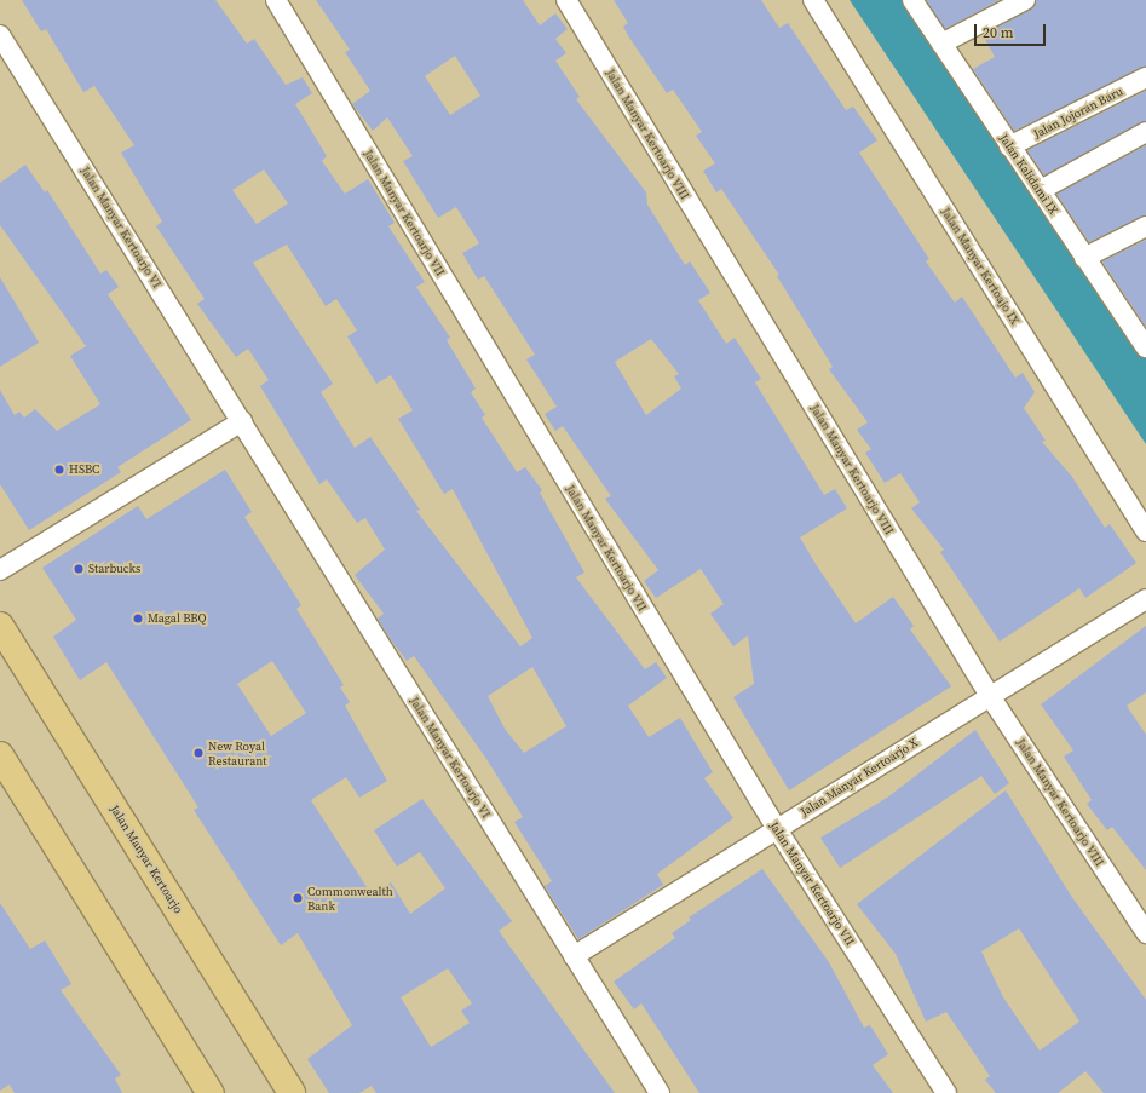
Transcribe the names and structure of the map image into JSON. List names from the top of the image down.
{
  "streets": {
    "main road": ["Jalan Manyar Kertoarjo"],
    "street": [
      "Jalan Jojoran Baru",
      "Jalan Manyar Kertoarjo VIII",
      "Jalan Kalidami IX",
      "Jalan Manyar Kertoarjo VII",
      "Jalan Manyar Kertoarjo VI",
      "Jalan Manyar Kertoajo IX",
      "Jalan Manyar Kertoarjo X"
    ]
  },
  "crossings": [
    ["Jalan Jojoran Baru", "Jalan Kalidami IX"],
    ["Jalan Manyar Kertoarjo VIII", "Jalan Manyar Kertoarjo X"],
    ["Jalan Manyar Kertoarjo VII", "Jalan Manyar Kertoarjo X"],
    ["Jalan Manyar Kertoarjo VI", "Jalan Manyar Kertoarjo X"]
  ],
  "places": [
    "HSBC",
    "Starbucks",
    "Magal BBQ",
    "New Royal Restaurant",
    "Commonwealth Bank"
  ],
  "scale_bar": "20 m"
}
